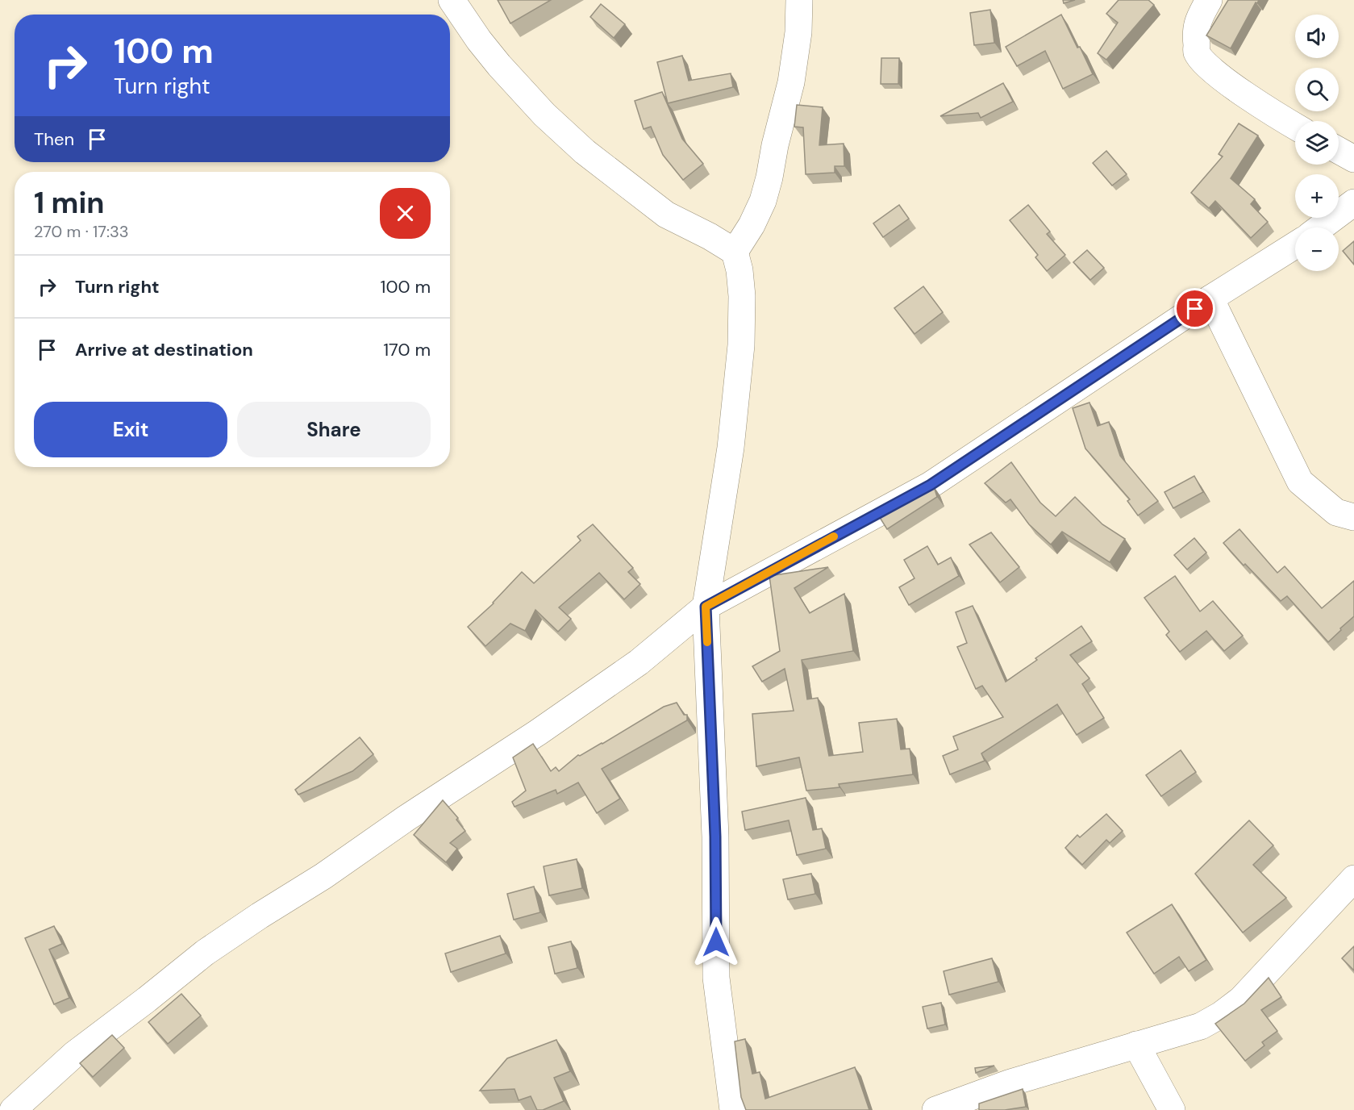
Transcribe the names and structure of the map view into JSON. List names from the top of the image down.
{
  "page": {
    "map_buttons": ["+", "−"],
    "turn": ["100 m", "Turn right"],
    "then": "Then",
    "heading": ["1 min", "270 m · 17:33"],
    "list": [
      {
        "name": "Turn right",
        "value": "100 m"
      },
      {
        "name": "Arrive at destination",
        "value": "170 m"
      }
    ],
    "buttons": ["Exit", "Share"]
  }
}
